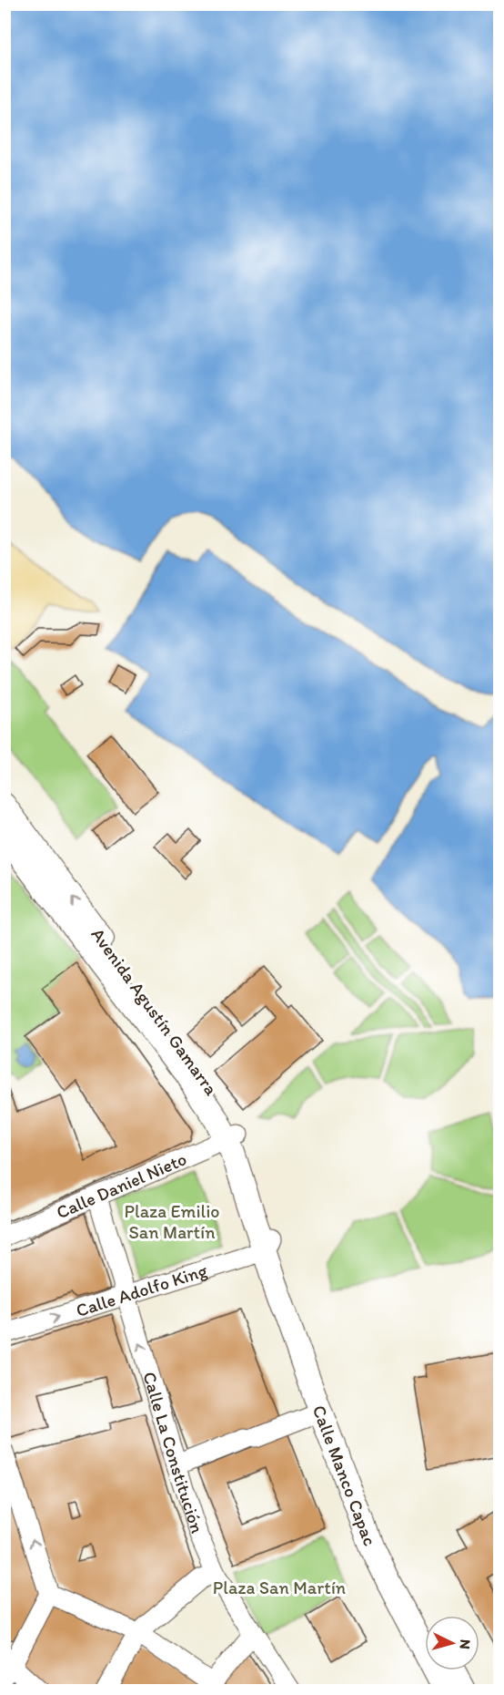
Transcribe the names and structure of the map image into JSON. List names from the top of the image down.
{
  "streets": {
    "main road": ["Avenida Agustín Gamarra", "Calle Manco Capac"],
    "street": ["Calle Daniel Nieto", "Calle Adolfo King", "Calle La Constitución"]
  },
  "crossings": [
    ["Avenida Agustín Gamarra", "Calle Daniel Nieto"],
    ["Avenida Agustín Gamarra", "Calle Adolfo King"],
    ["Avenida Agustín Gamarra", "Calle Manco Capac"],
    ["Calle Daniel Nieto", "Calle La Constitución"],
    ["Calle Adolfo King", "Calle La Constitución"],
    ["Calle Adolfo King", "Calle Manco Capac"]
  ],
  "one_way": ["Calle Adolfo King"],
  "parks": ["Plaza Emilio San Martín", "Plaza San Martín"],
  "north": "right"
}
